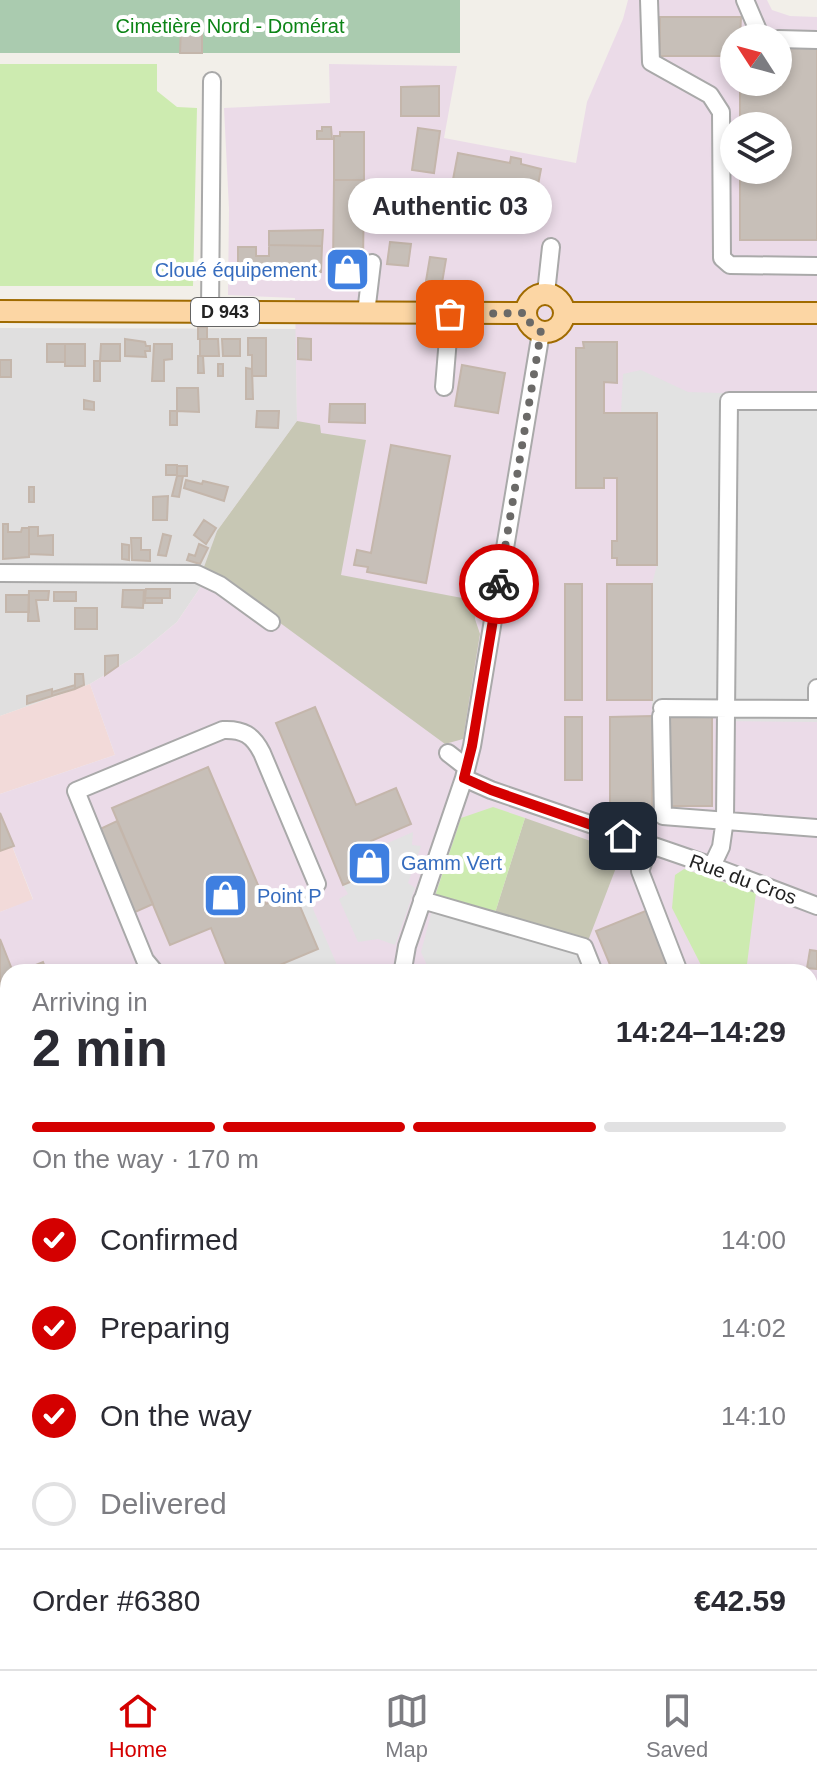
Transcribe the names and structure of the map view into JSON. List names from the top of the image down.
{
  "streets": {
    "main road": ["D 943"],
    "street": ["Rue du Cros"]
  },
  "parks": ["Cimetière Nord - Domérat"],
  "places": {
    "shop": ["Cloué équipement", "Gamm Vert", "Point P"],
    "other": ["Authentic 03"]
  },
  "north": "top left",
  "page": {
    "bubble": "Authentic 03",
    "heading": ["2 min", "Arriving in", "14:24–14:29"],
    "panel": ["Order #6380", "€42.59"],
    "bar": "On the way · 170 m",
    "list": [
      ["Confirmed", "14:00"],
      ["Preparing", "14:02"],
      ["On the way", "14:10"],
      "Delivered"
    ],
    "tabs": ["Home", "Map", "Saved"]
  }
}
